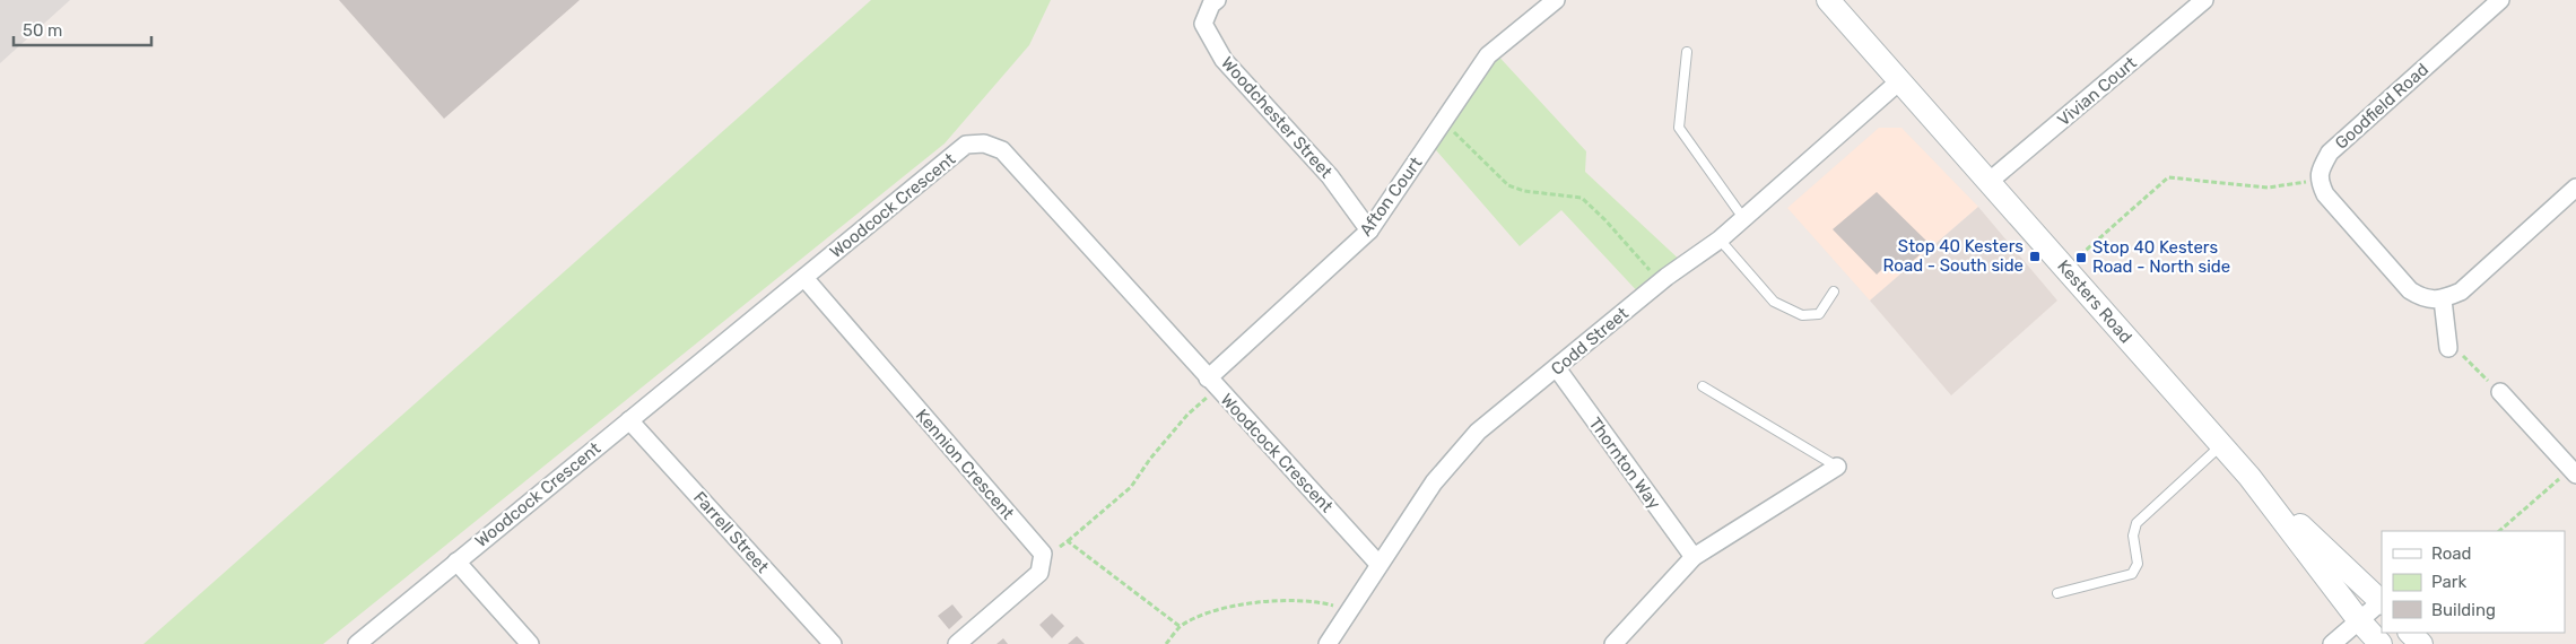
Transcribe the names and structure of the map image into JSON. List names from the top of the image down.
{
  "streets": {
    "main road": ["Kesters Road"],
    "street": [
      "Vivian Court",
      "Goodfield Road",
      "Woodchester Street",
      "Afton Court",
      "Woodcock Crescent",
      "Codd Street",
      "Thornton Way",
      "Kennion Crescent",
      "Farrell Street"
    ]
  },
  "crossings": [
    ["Vivian Court", "Kesters Road"],
    ["Woodchester Street", "Afton Court"],
    ["Afton Court", "Woodcock Crescent"],
    ["Woodcock Crescent", "Codd Street"],
    ["Woodcock Crescent", "Kennion Crescent"],
    ["Woodcock Crescent", "Farrell Street"],
    ["Kesters Road", "Codd Street"],
    ["Codd Street", "Thornton Way"]
  ],
  "places": {
    "transit": ["Stop 40 Kesters Road - South side", "Stop 40 Kesters Road - North side"]
  },
  "legend": ["Road", "Park", "Building"],
  "scale_bar": "50 m"
}
